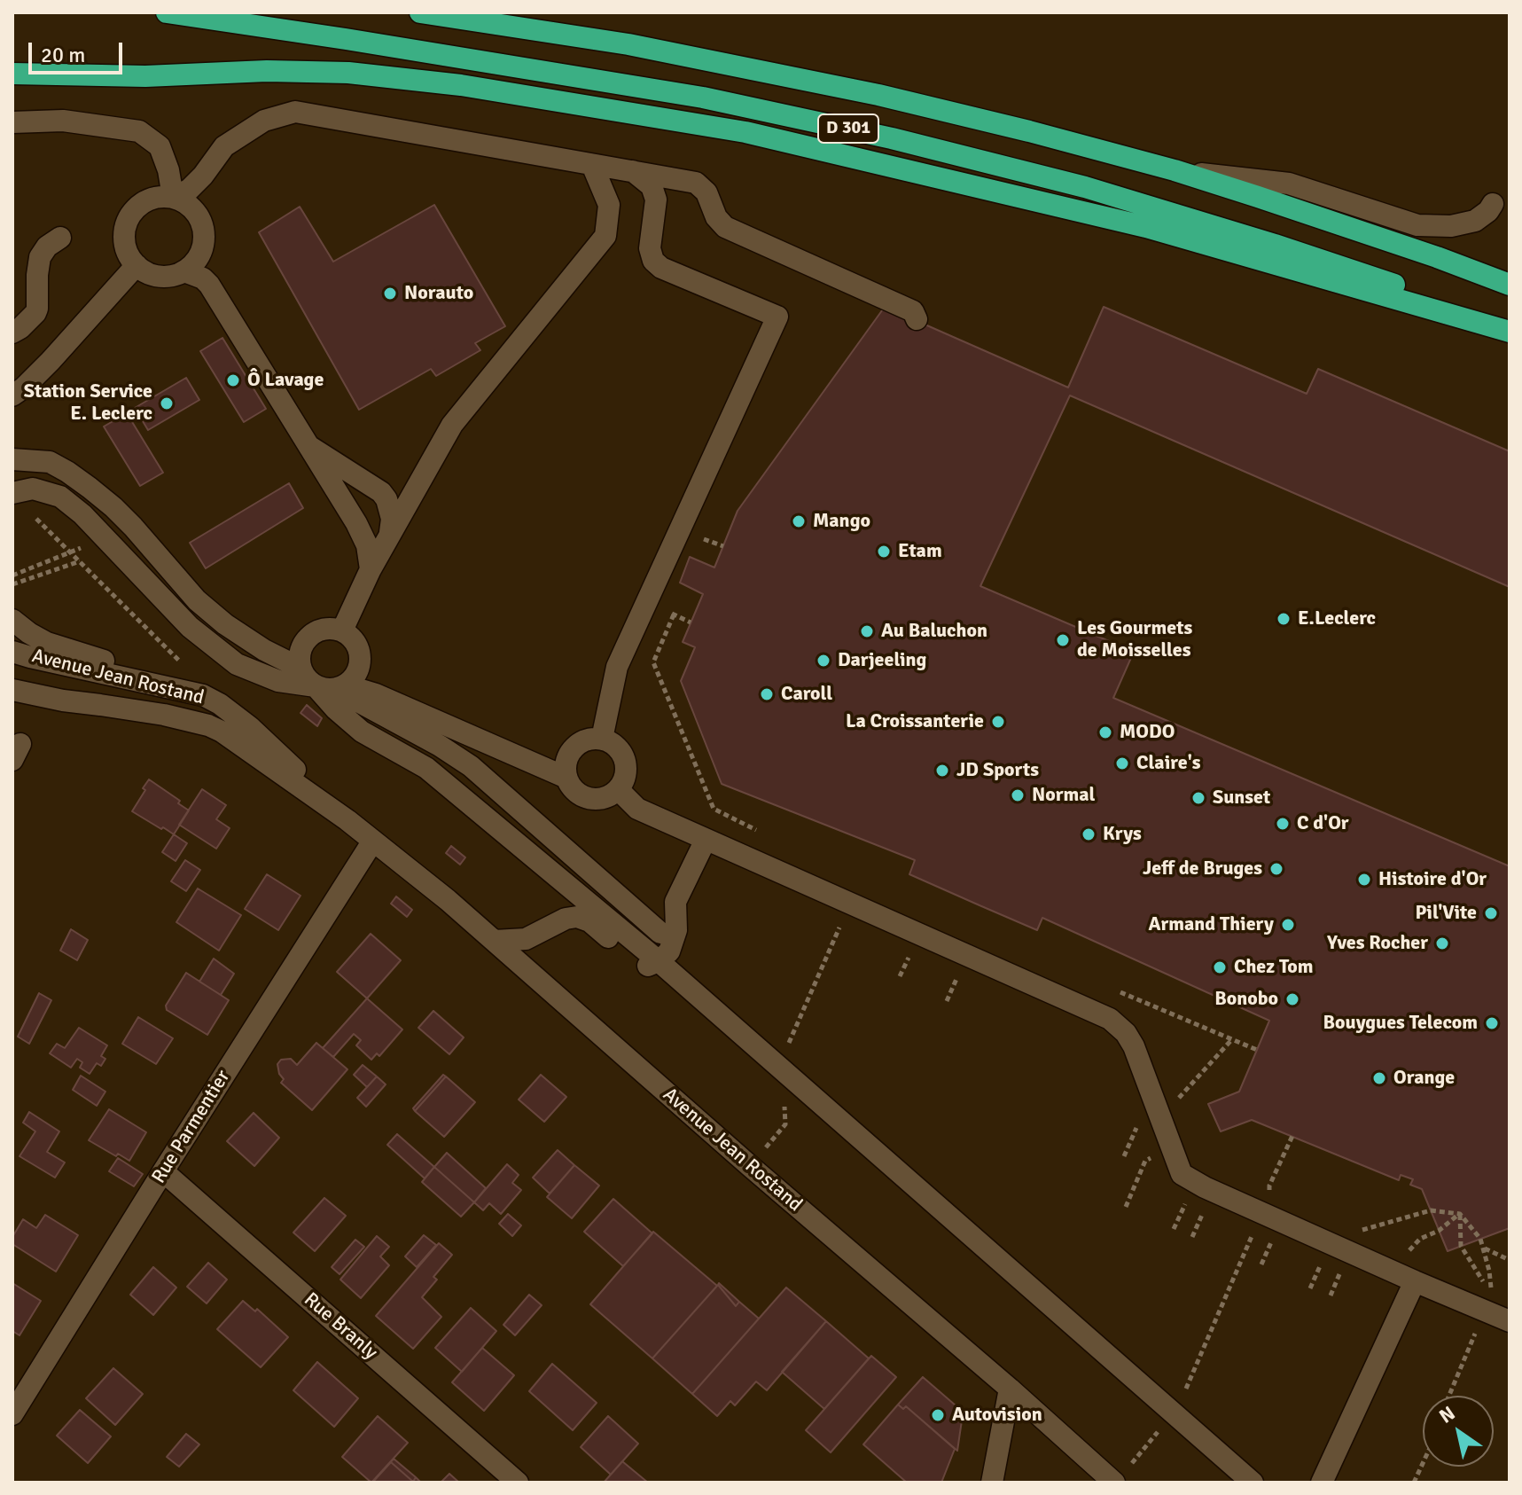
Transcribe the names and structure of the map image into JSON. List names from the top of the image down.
{
  "streets": {
    "highway": ["D 301"],
    "street": ["Avenue Jean Rostand", "Rue Parmentier", "Rue Branly"]
  },
  "crossings": [
    ["Avenue Jean Rostand", "Rue Parmentier"],
    ["Rue Parmentier", "Rue Branly"]
  ],
  "places": [
    "Norauto",
    "Ô Lavage",
    "Station Service E. Leclerc",
    "Mango",
    "Etam",
    "E.Leclerc",
    "Au Baluchon",
    "Les Gourmets de Moisselles",
    "Darjeeling",
    "Caroll",
    "La Croissanterie",
    "MODO",
    "Claire's",
    "JD Sports",
    "Normal",
    "Sunset",
    "C d'Or",
    "Krys",
    "Jeff de Bruges",
    "Histoire d'Or",
    "Pil'Vite",
    "Armand Thiery",
    "Yves Rocher",
    "Chez Tom",
    "Bonobo",
    "Bouygues Telecom",
    "Orange",
    "Autovision"
  ],
  "scale_bar": "20 m",
  "north": "top left"
}
